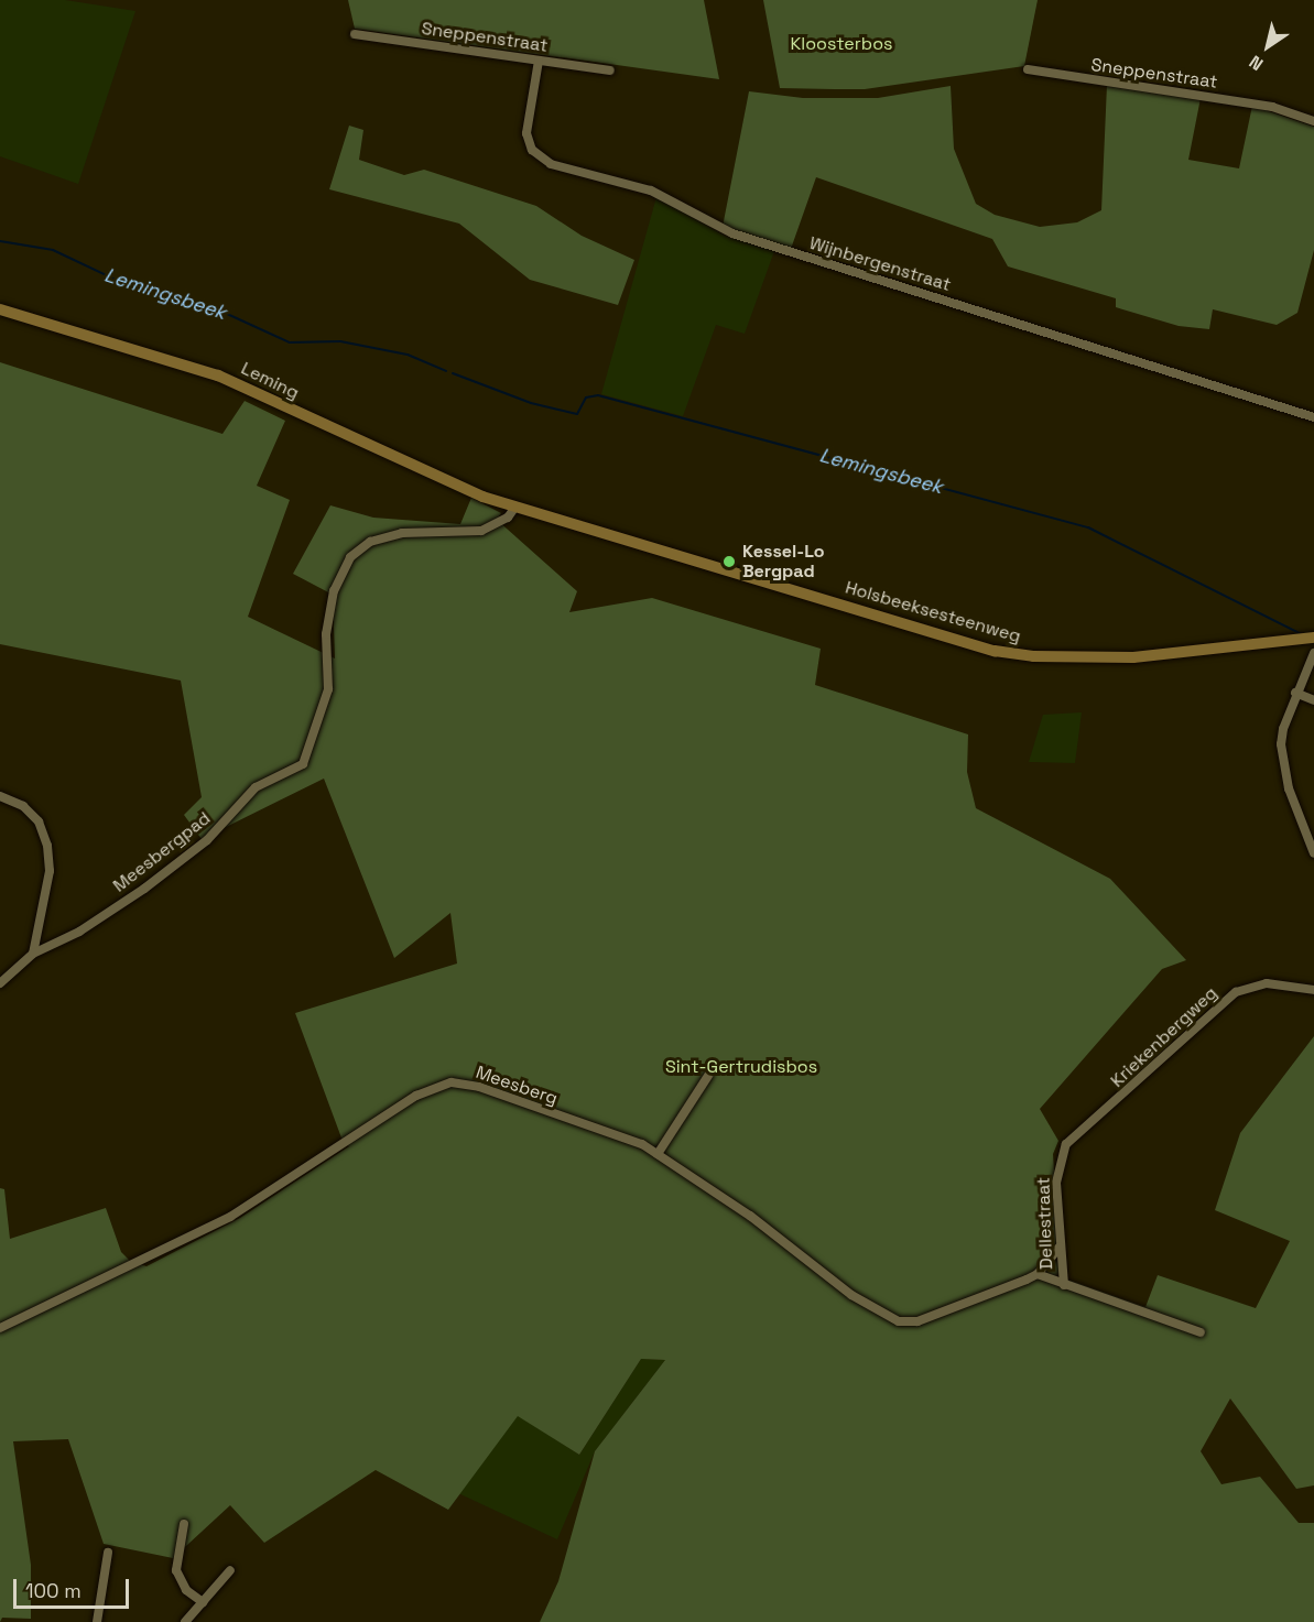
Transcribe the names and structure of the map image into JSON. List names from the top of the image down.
{
  "streets": {
    "street": [
      "Sneppenstraat",
      "Wijnbergenstraat",
      "Leming",
      "Holsbeeksesteenweg",
      "Meesbergpad",
      "Kriekenbergweg",
      "Meesberg",
      "Dellestraat"
    ]
  },
  "crossings": [
    ["Sneppenstraat", "Wijnbergenstraat"],
    ["Leming", "Holsbeeksesteenweg"],
    ["Leming", "Meesbergpad"],
    ["Holsbeeksesteenweg", "Meesbergpad"],
    ["Kriekenbergweg", "Dellestraat"],
    ["Meesberg", "Dellestraat"]
  ],
  "water": ["Lemingsbeek"],
  "parks": ["Kloosterbos", "Sint-Gertrudisbos"],
  "places": ["Kessel-Lo Bergpad"],
  "scale_bar": "100 m",
  "north": "bottom left"
}
